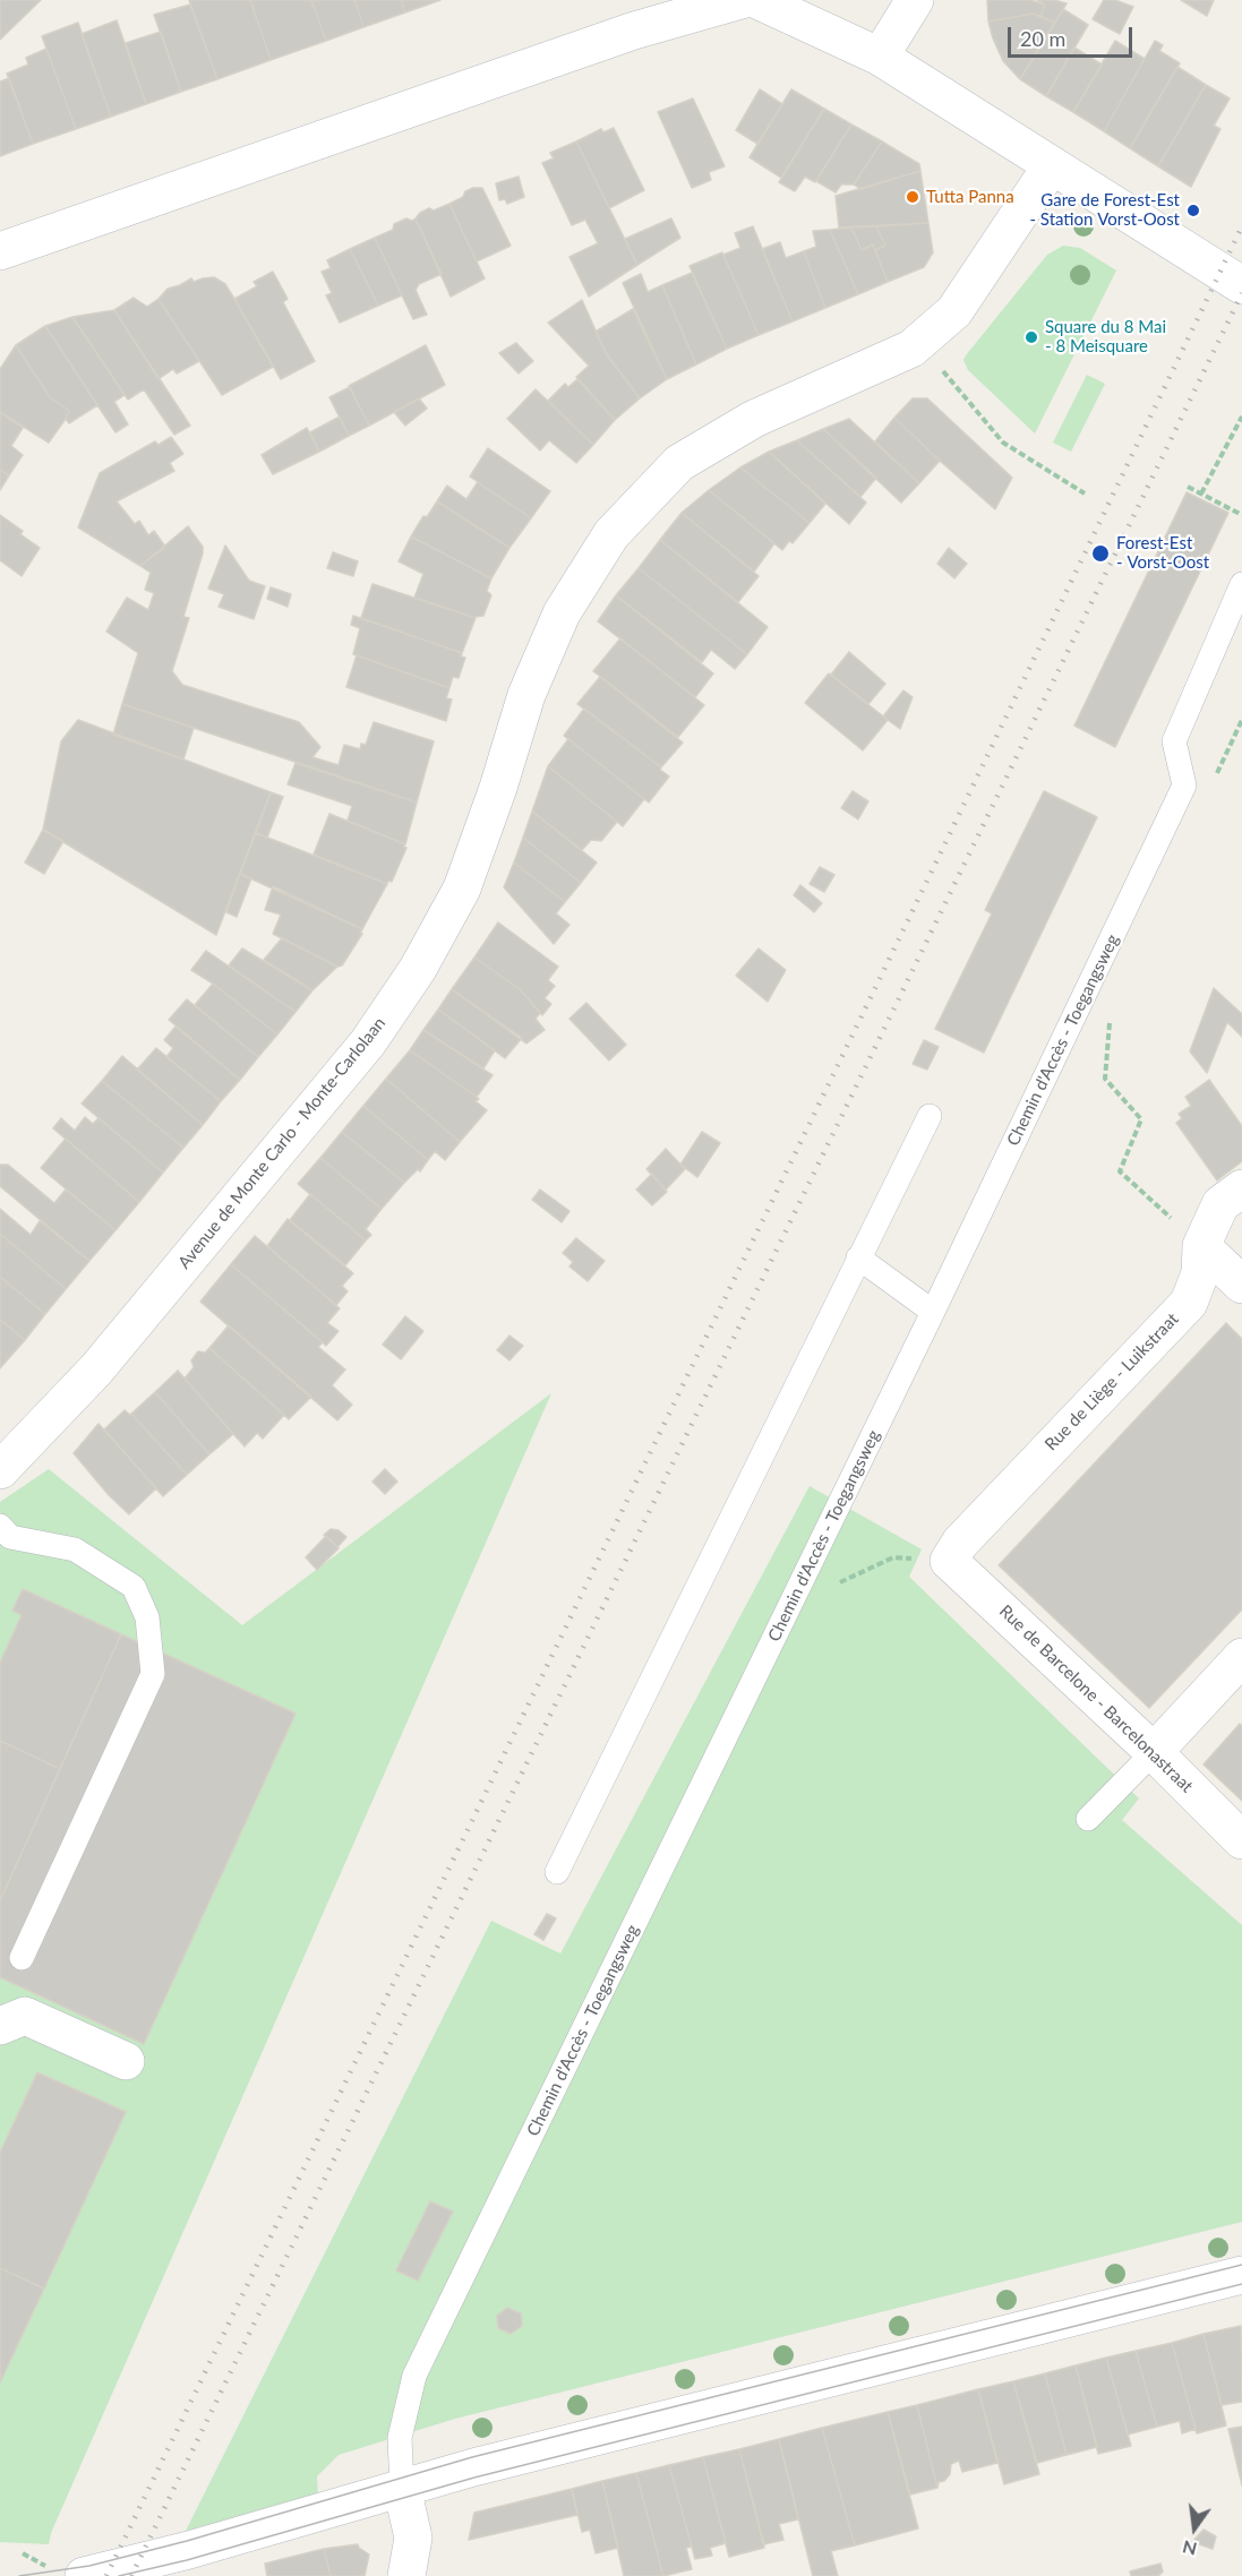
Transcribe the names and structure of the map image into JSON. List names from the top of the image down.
{
  "streets": {
    "street": ["Avenue de Monte Carlo - Monte-Carlolaan", "Rue de Liège - Luikstraat", "Rue de Barcelone - Barcelonastraat"],
    "lane": ["Chemin d'Accès - Toegangsweg"]
  },
  "crossings": [
    ["Rue de Liège - Luikstraat", "Rue de Barcelone - Barcelonastraat"]
  ],
  "places": [
    "Tutta Panna",
    "Gare de Forest-Est - Station Vorst-Oost",
    "Square du 8 Mai - 8 Meisquare",
    "Forest-Est - Vorst-Oost"
  ],
  "scale_bar": "20 m",
  "north": "bottom"
}
